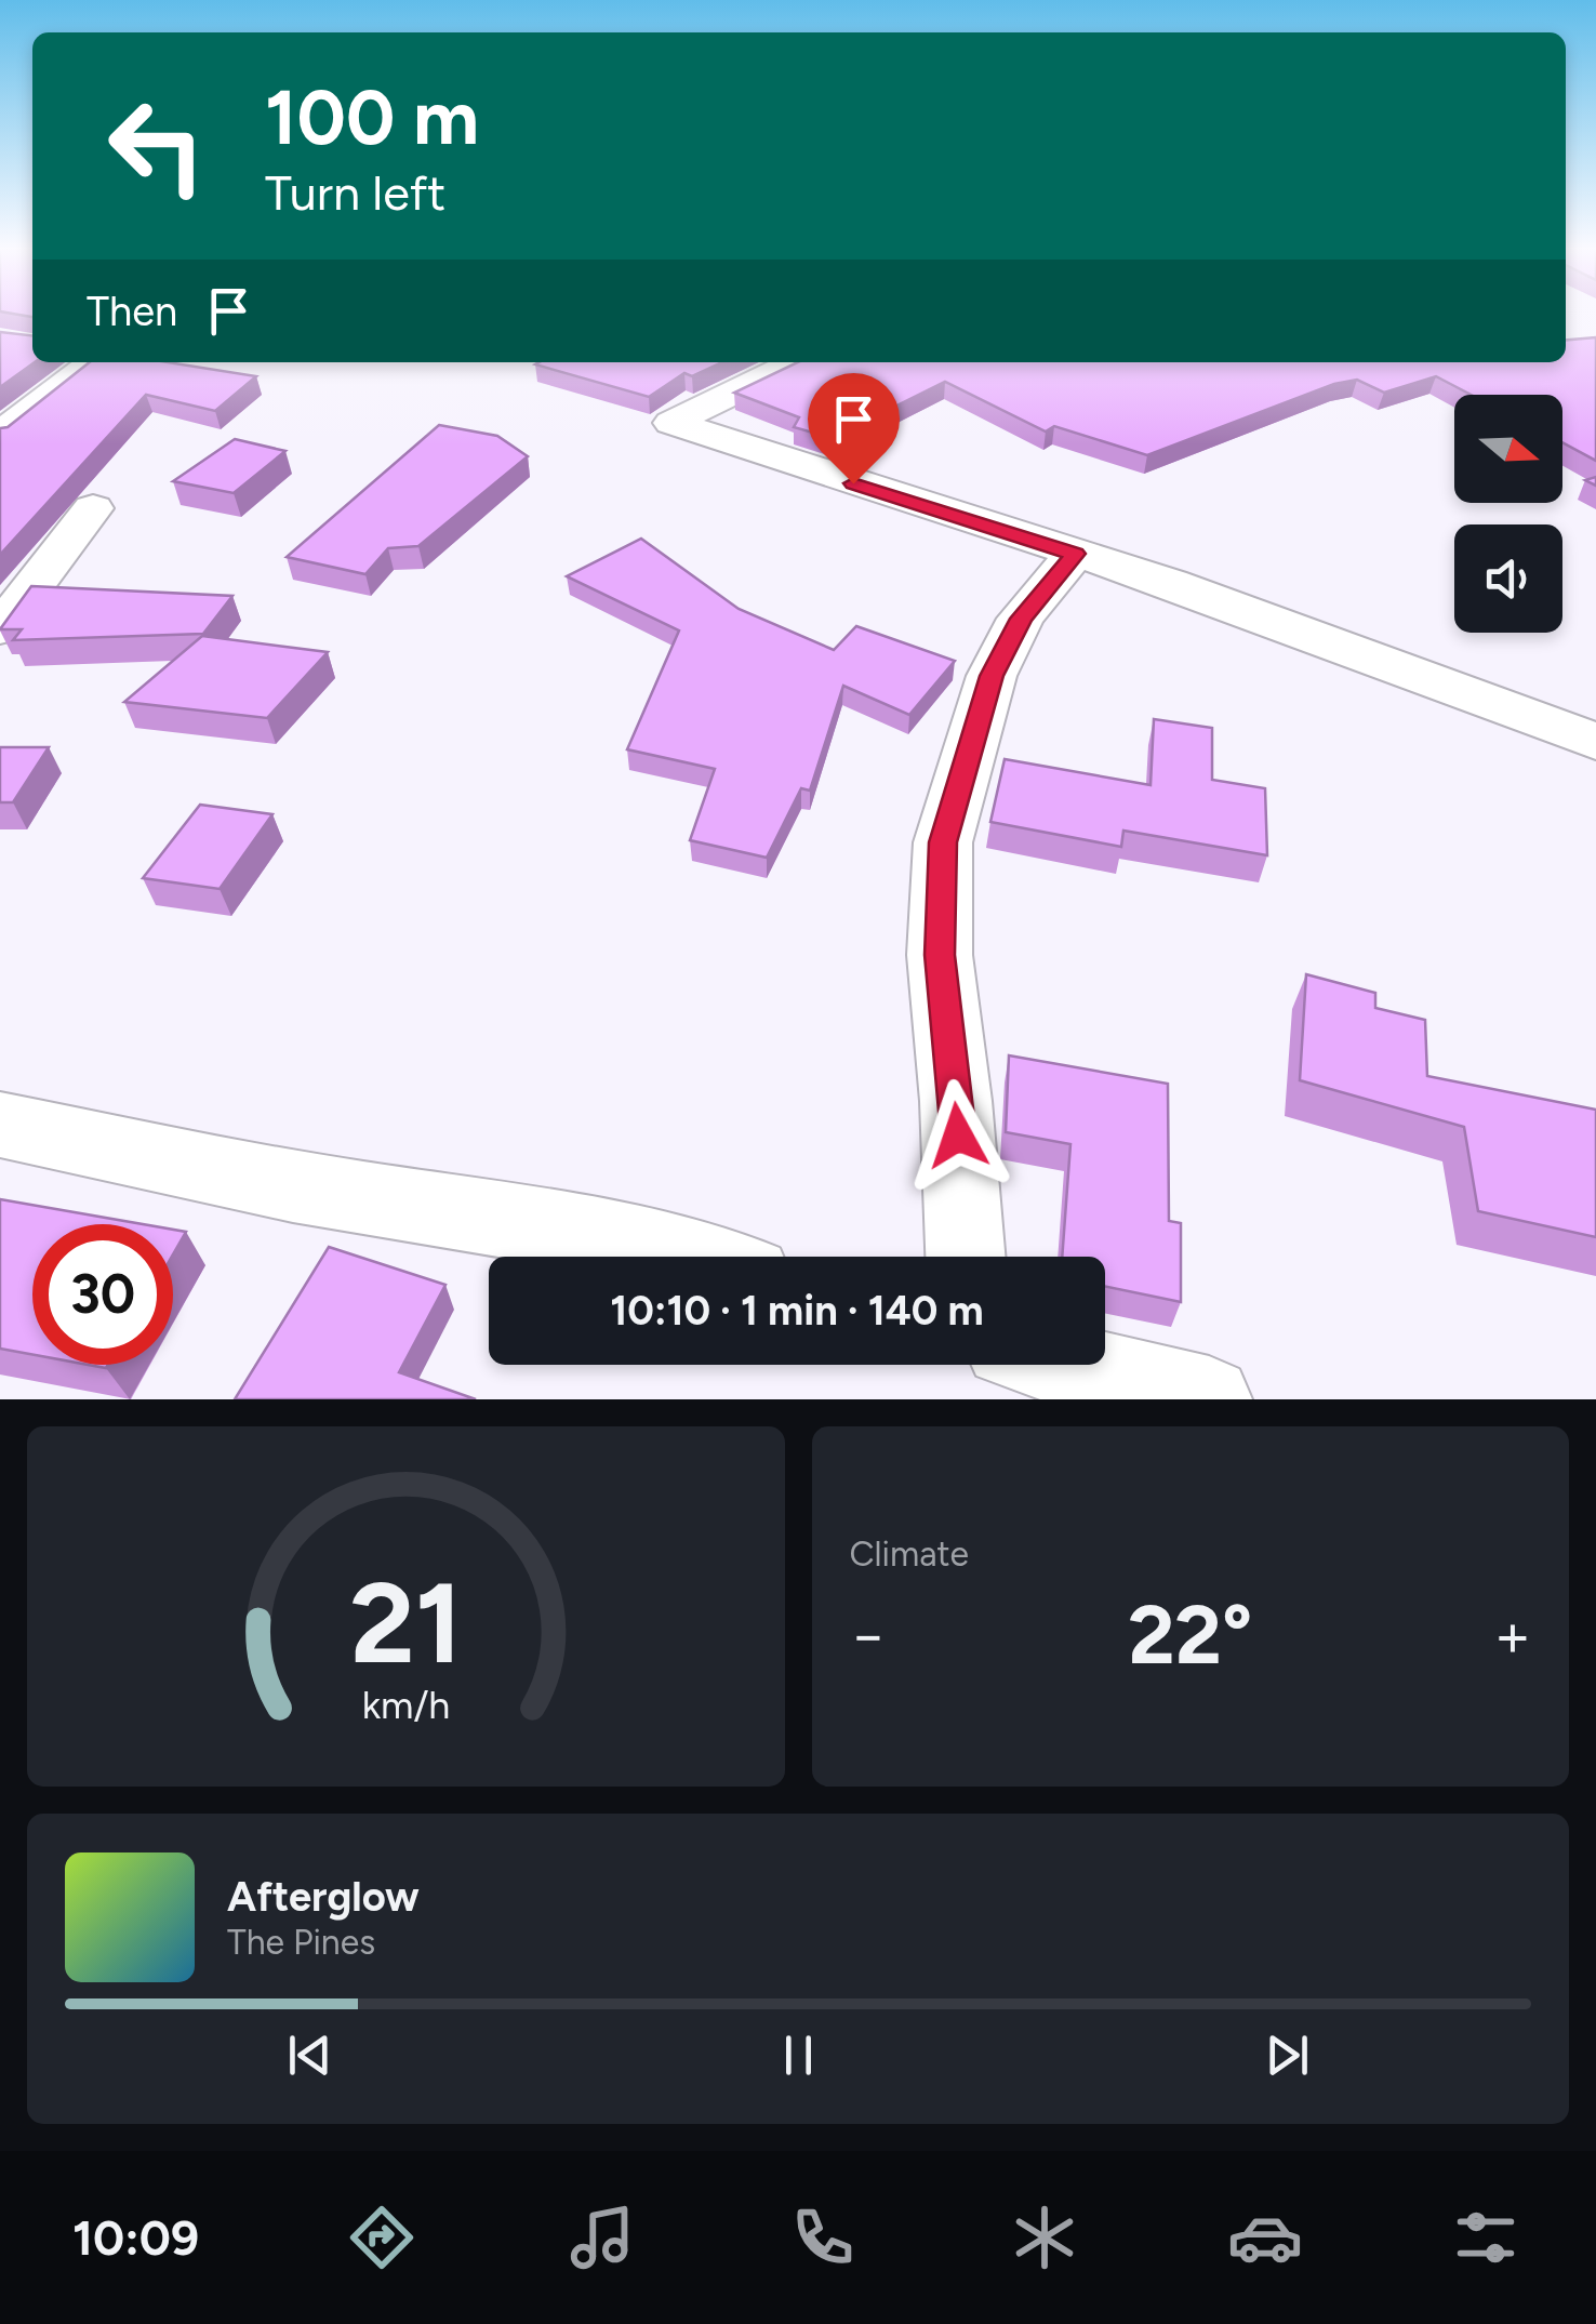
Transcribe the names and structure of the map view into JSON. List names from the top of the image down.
{
  "north": "right",
  "page": {
    "turn": ["100 m", "Turn left"],
    "then": "Then",
    "limit": "30",
    "trip": "10:10 · 1 min · 140 m",
    "tile": "Climate",
    "heat": ["−", "22°", "+"],
    "song": ["Afterglow", "The Pines"],
    "tabs": "10:09",
    "gauge": ["21", "km/h"]
  }
}
